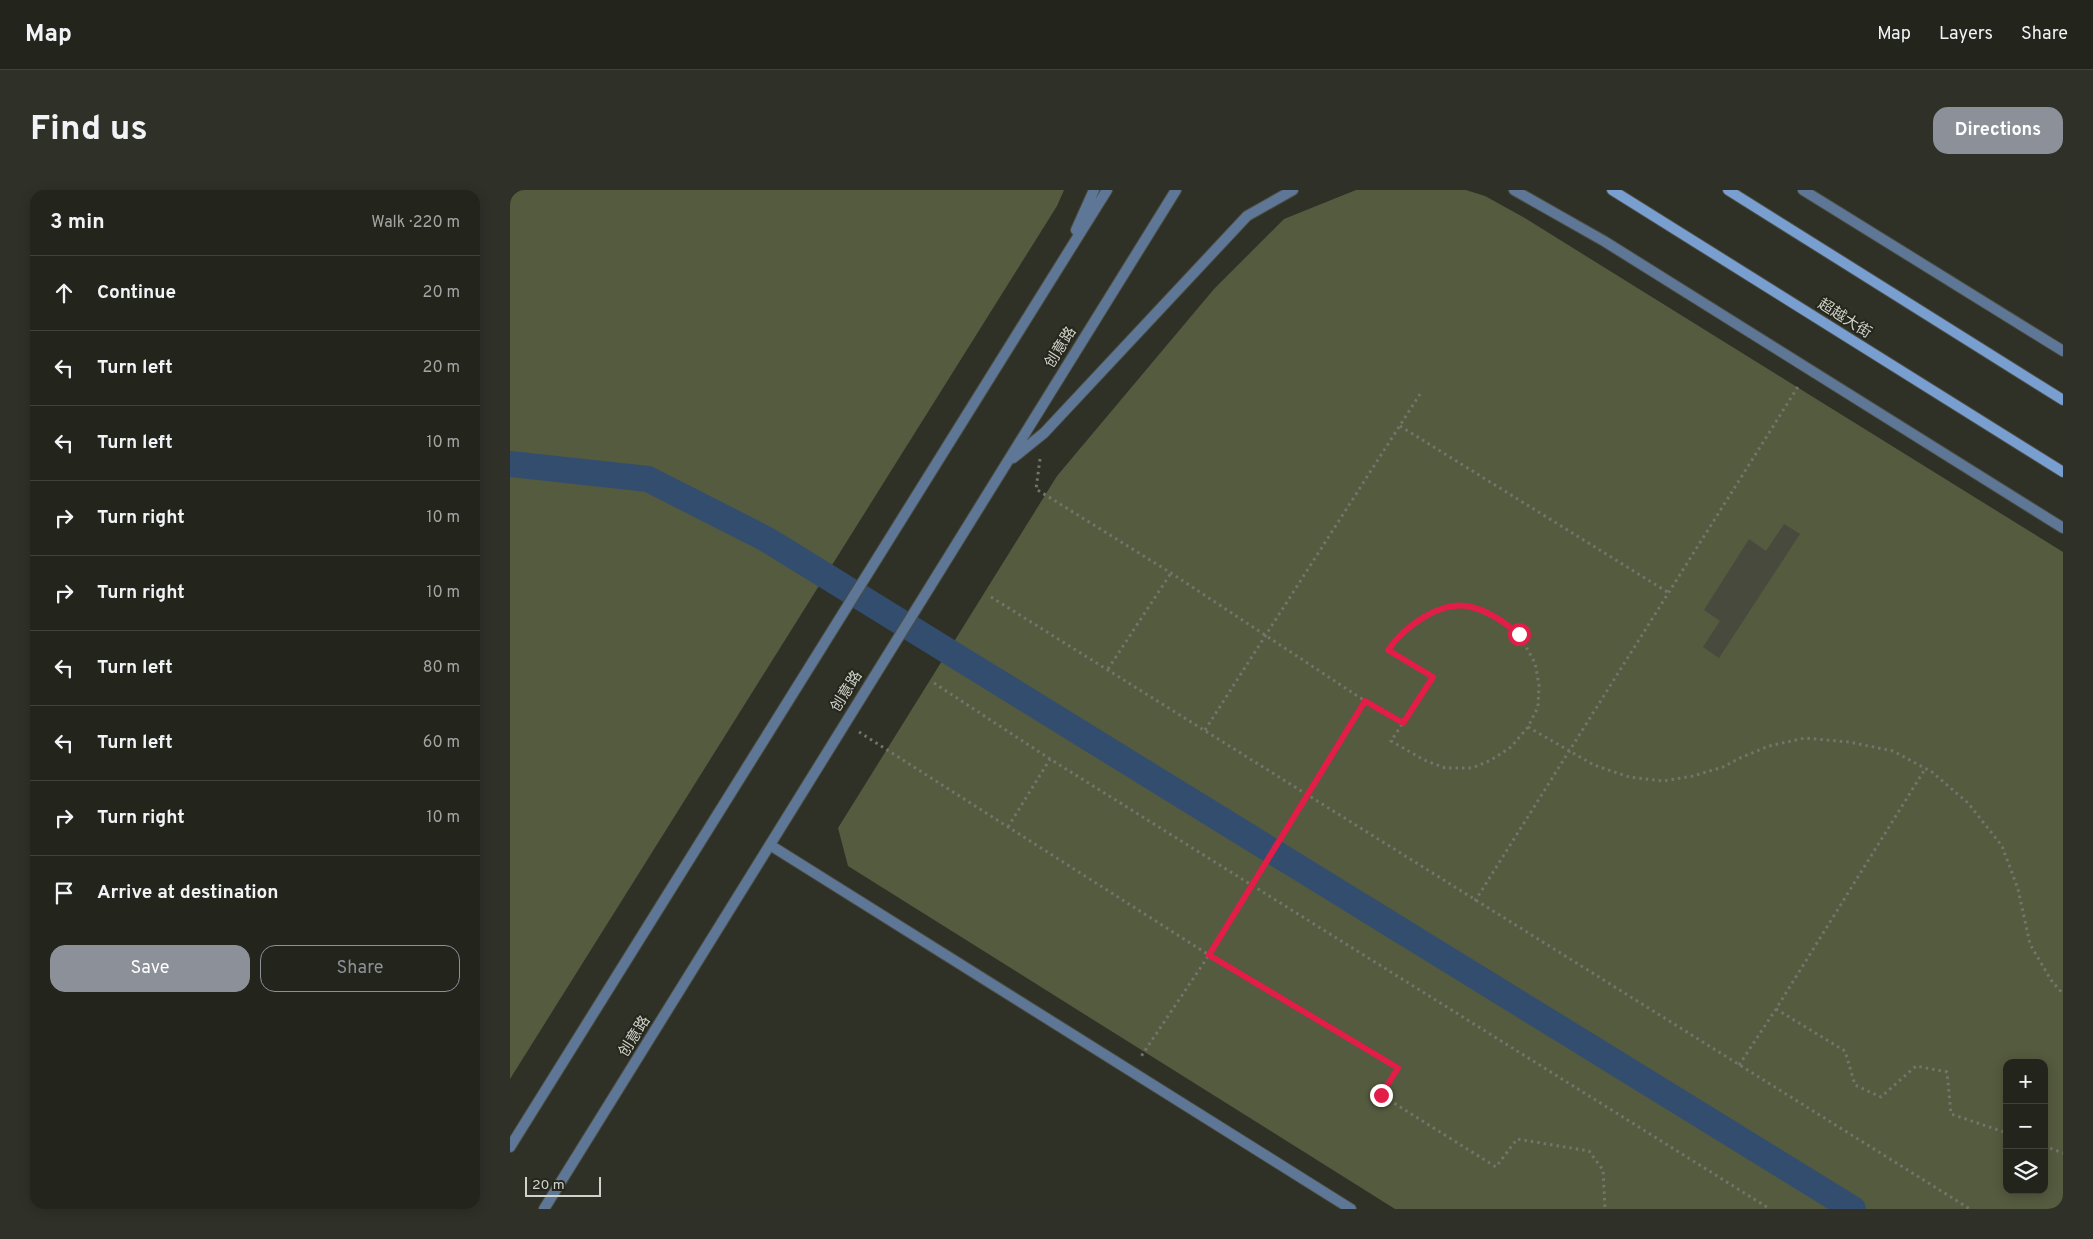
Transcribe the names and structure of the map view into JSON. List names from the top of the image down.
{
  "streets": {
    "main road": ["超越大街"],
    "street": ["创意路"]
  },
  "scale_bar": "20 m",
  "page": {
    "header": "Map",
    "nav": ["Map", "Layers", "Share"],
    "buttons": [
      "Directions",
      ["Save", "Share"]
    ],
    "title": "Find us",
    "heading": ["3 min", "Walk · 220 m"],
    "list": [
      ["Continue", "20 m"],
      ["Turn left", "20 m"],
      ["Turn left", "10 m"],
      ["Turn right", "10 m"],
      ["Turn right", "10 m"],
      ["Turn left", "80 m"],
      ["Turn left", "60 m"],
      ["Turn right", "10 m"],
      "Arrive at destination"
    ],
    "map_buttons": ["+", "−"],
    "scale": "20 m"
  }
}
